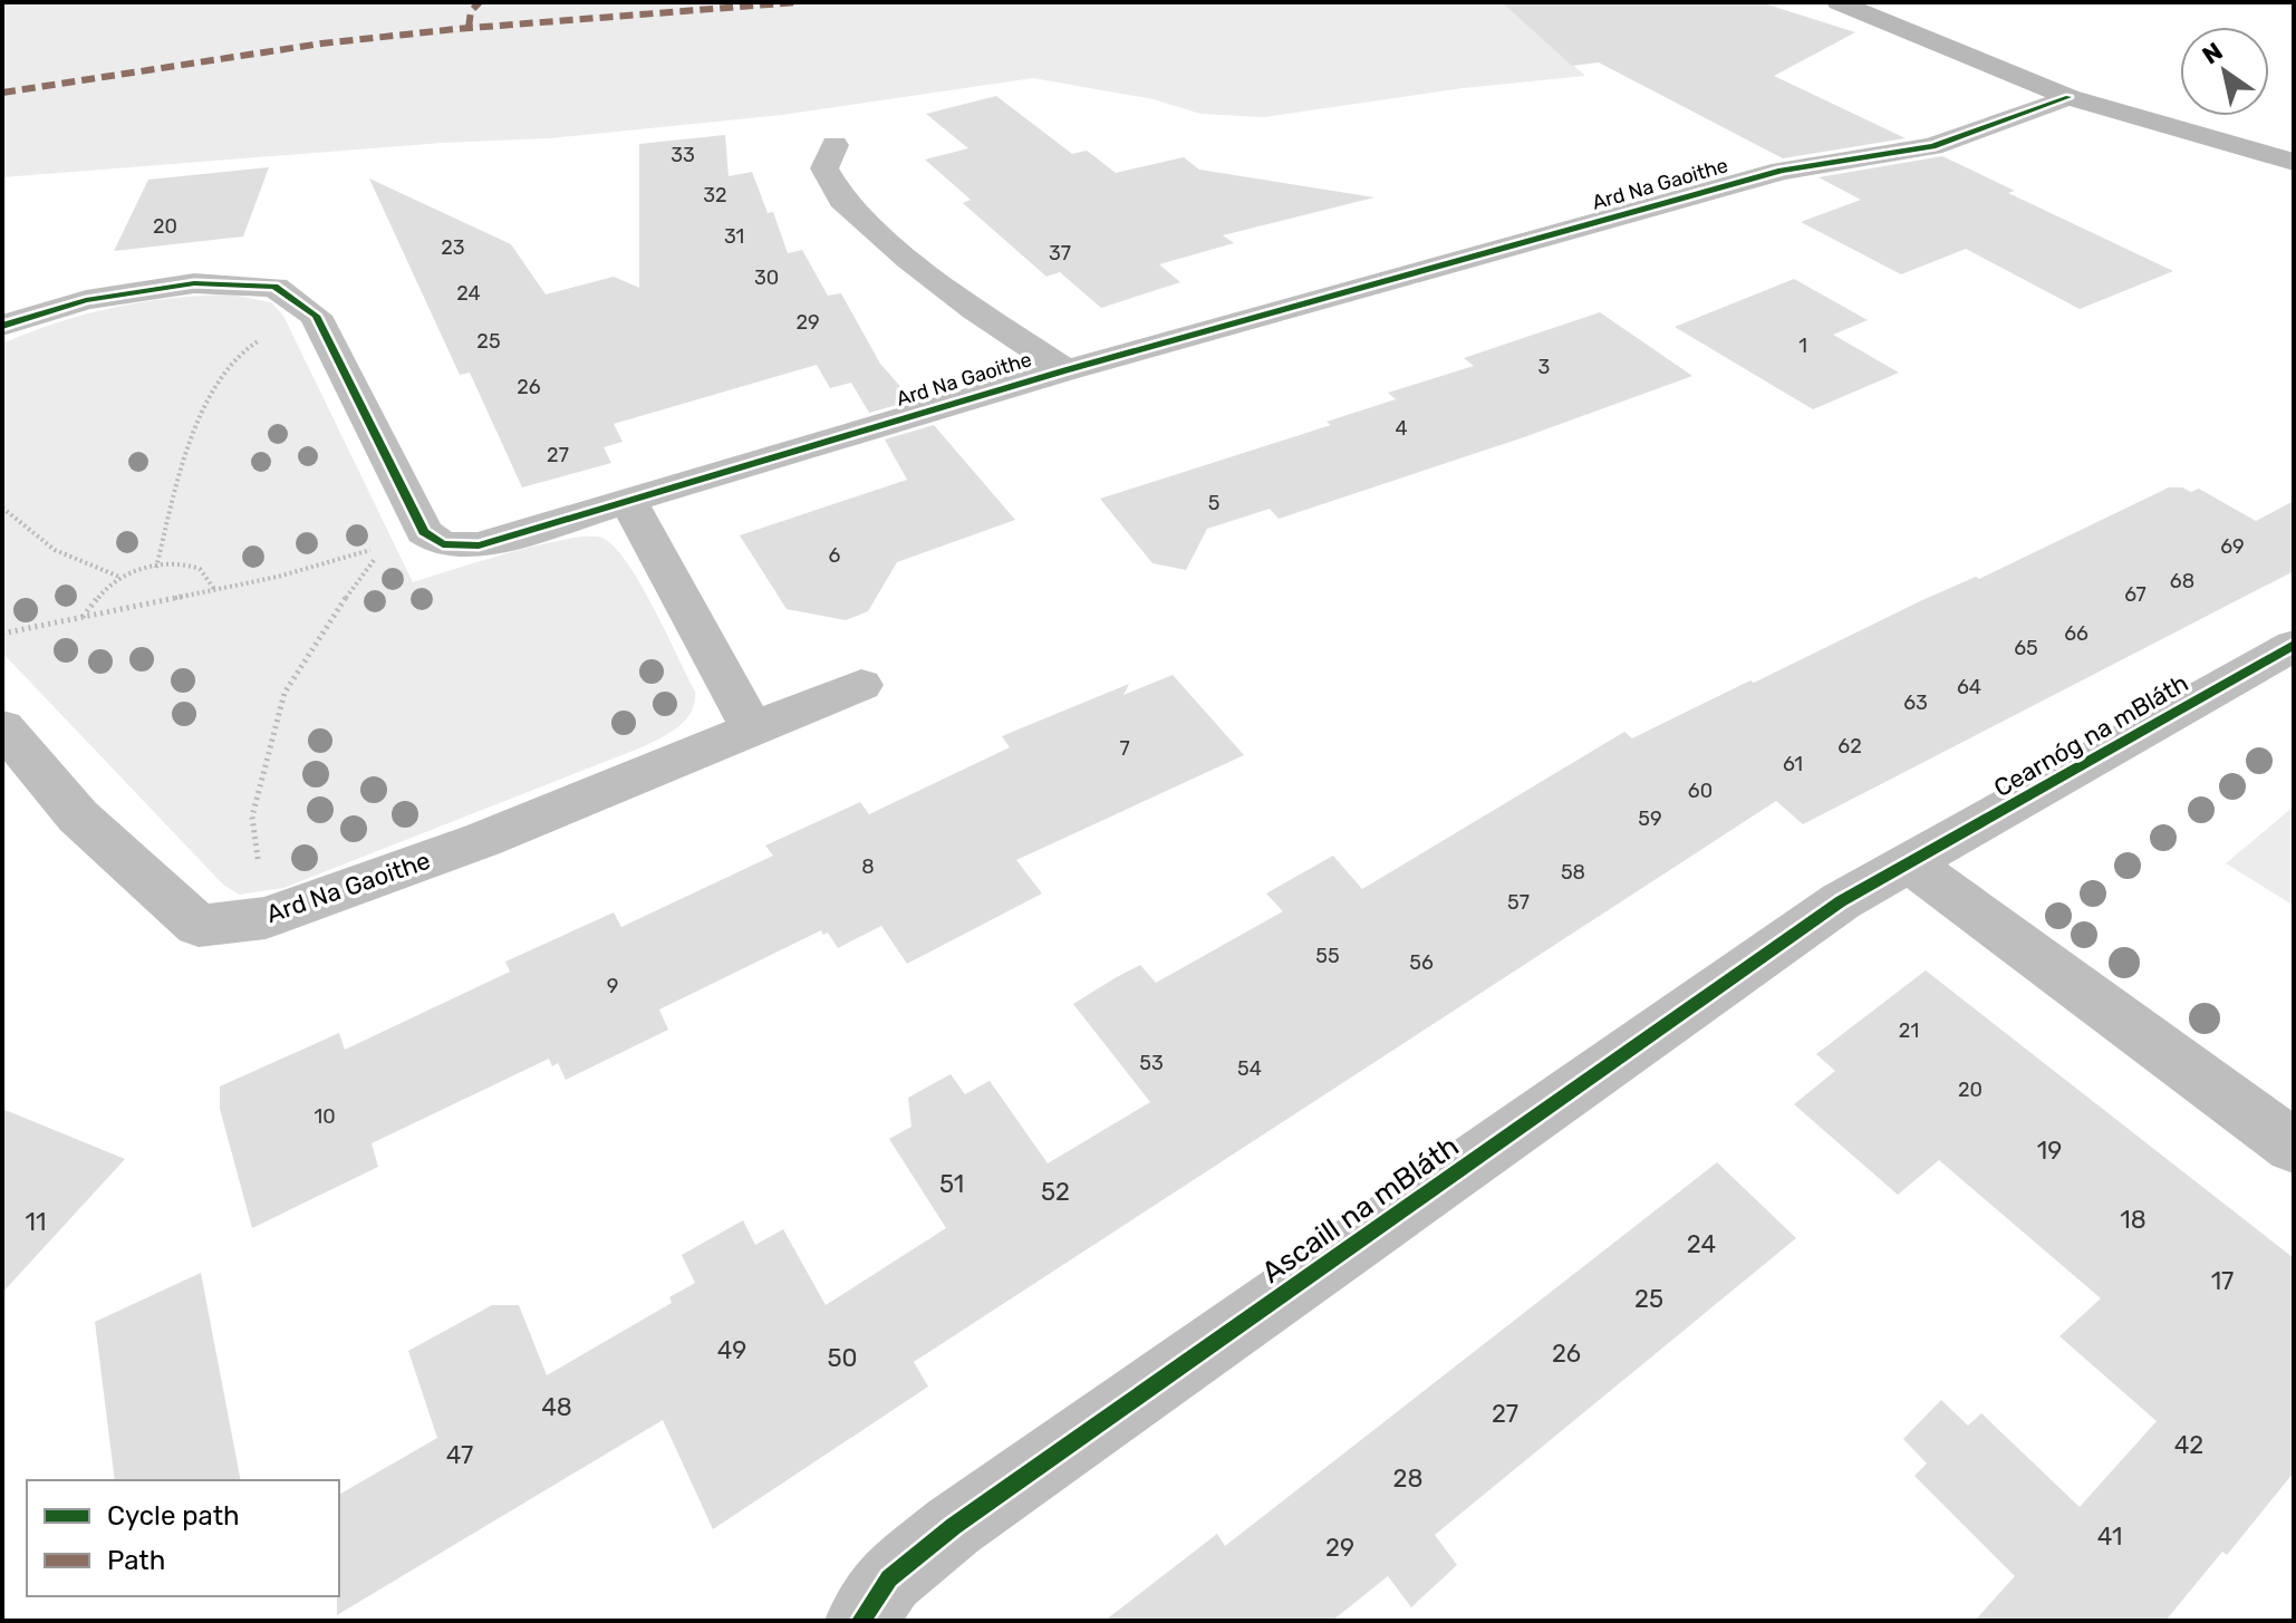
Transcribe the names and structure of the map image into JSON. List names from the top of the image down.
{
  "streets": {
    "street": ["Ard Na Gaoithe", "Cearnóg na mBláth", "Ascaill na mBláth"]
  },
  "crossings": [
    ["Cearnóg na mBláth", "Ascaill na mBláth"]
  ],
  "house_numbers": [
    "33",
    "32",
    "20",
    "31",
    "23",
    "37",
    "30",
    "24",
    "29",
    "25",
    "1",
    "3",
    "26",
    "4",
    "27",
    "5",
    "69",
    "6",
    "68",
    "67",
    "66",
    "65",
    "64",
    "63",
    "62",
    "7",
    "61",
    "60",
    "59",
    "8",
    "58",
    "57",
    "55",
    "56",
    "9",
    "21",
    "53",
    "54",
    "20",
    "10",
    "19",
    "51",
    "52",
    "18",
    "11",
    "24",
    "17",
    "25",
    "49",
    "26",
    "50",
    "48",
    "27",
    "42",
    "47",
    "28",
    "41",
    "29"
  ],
  "legend": ["Cycle path", "Path"],
  "north": "top left"
}
